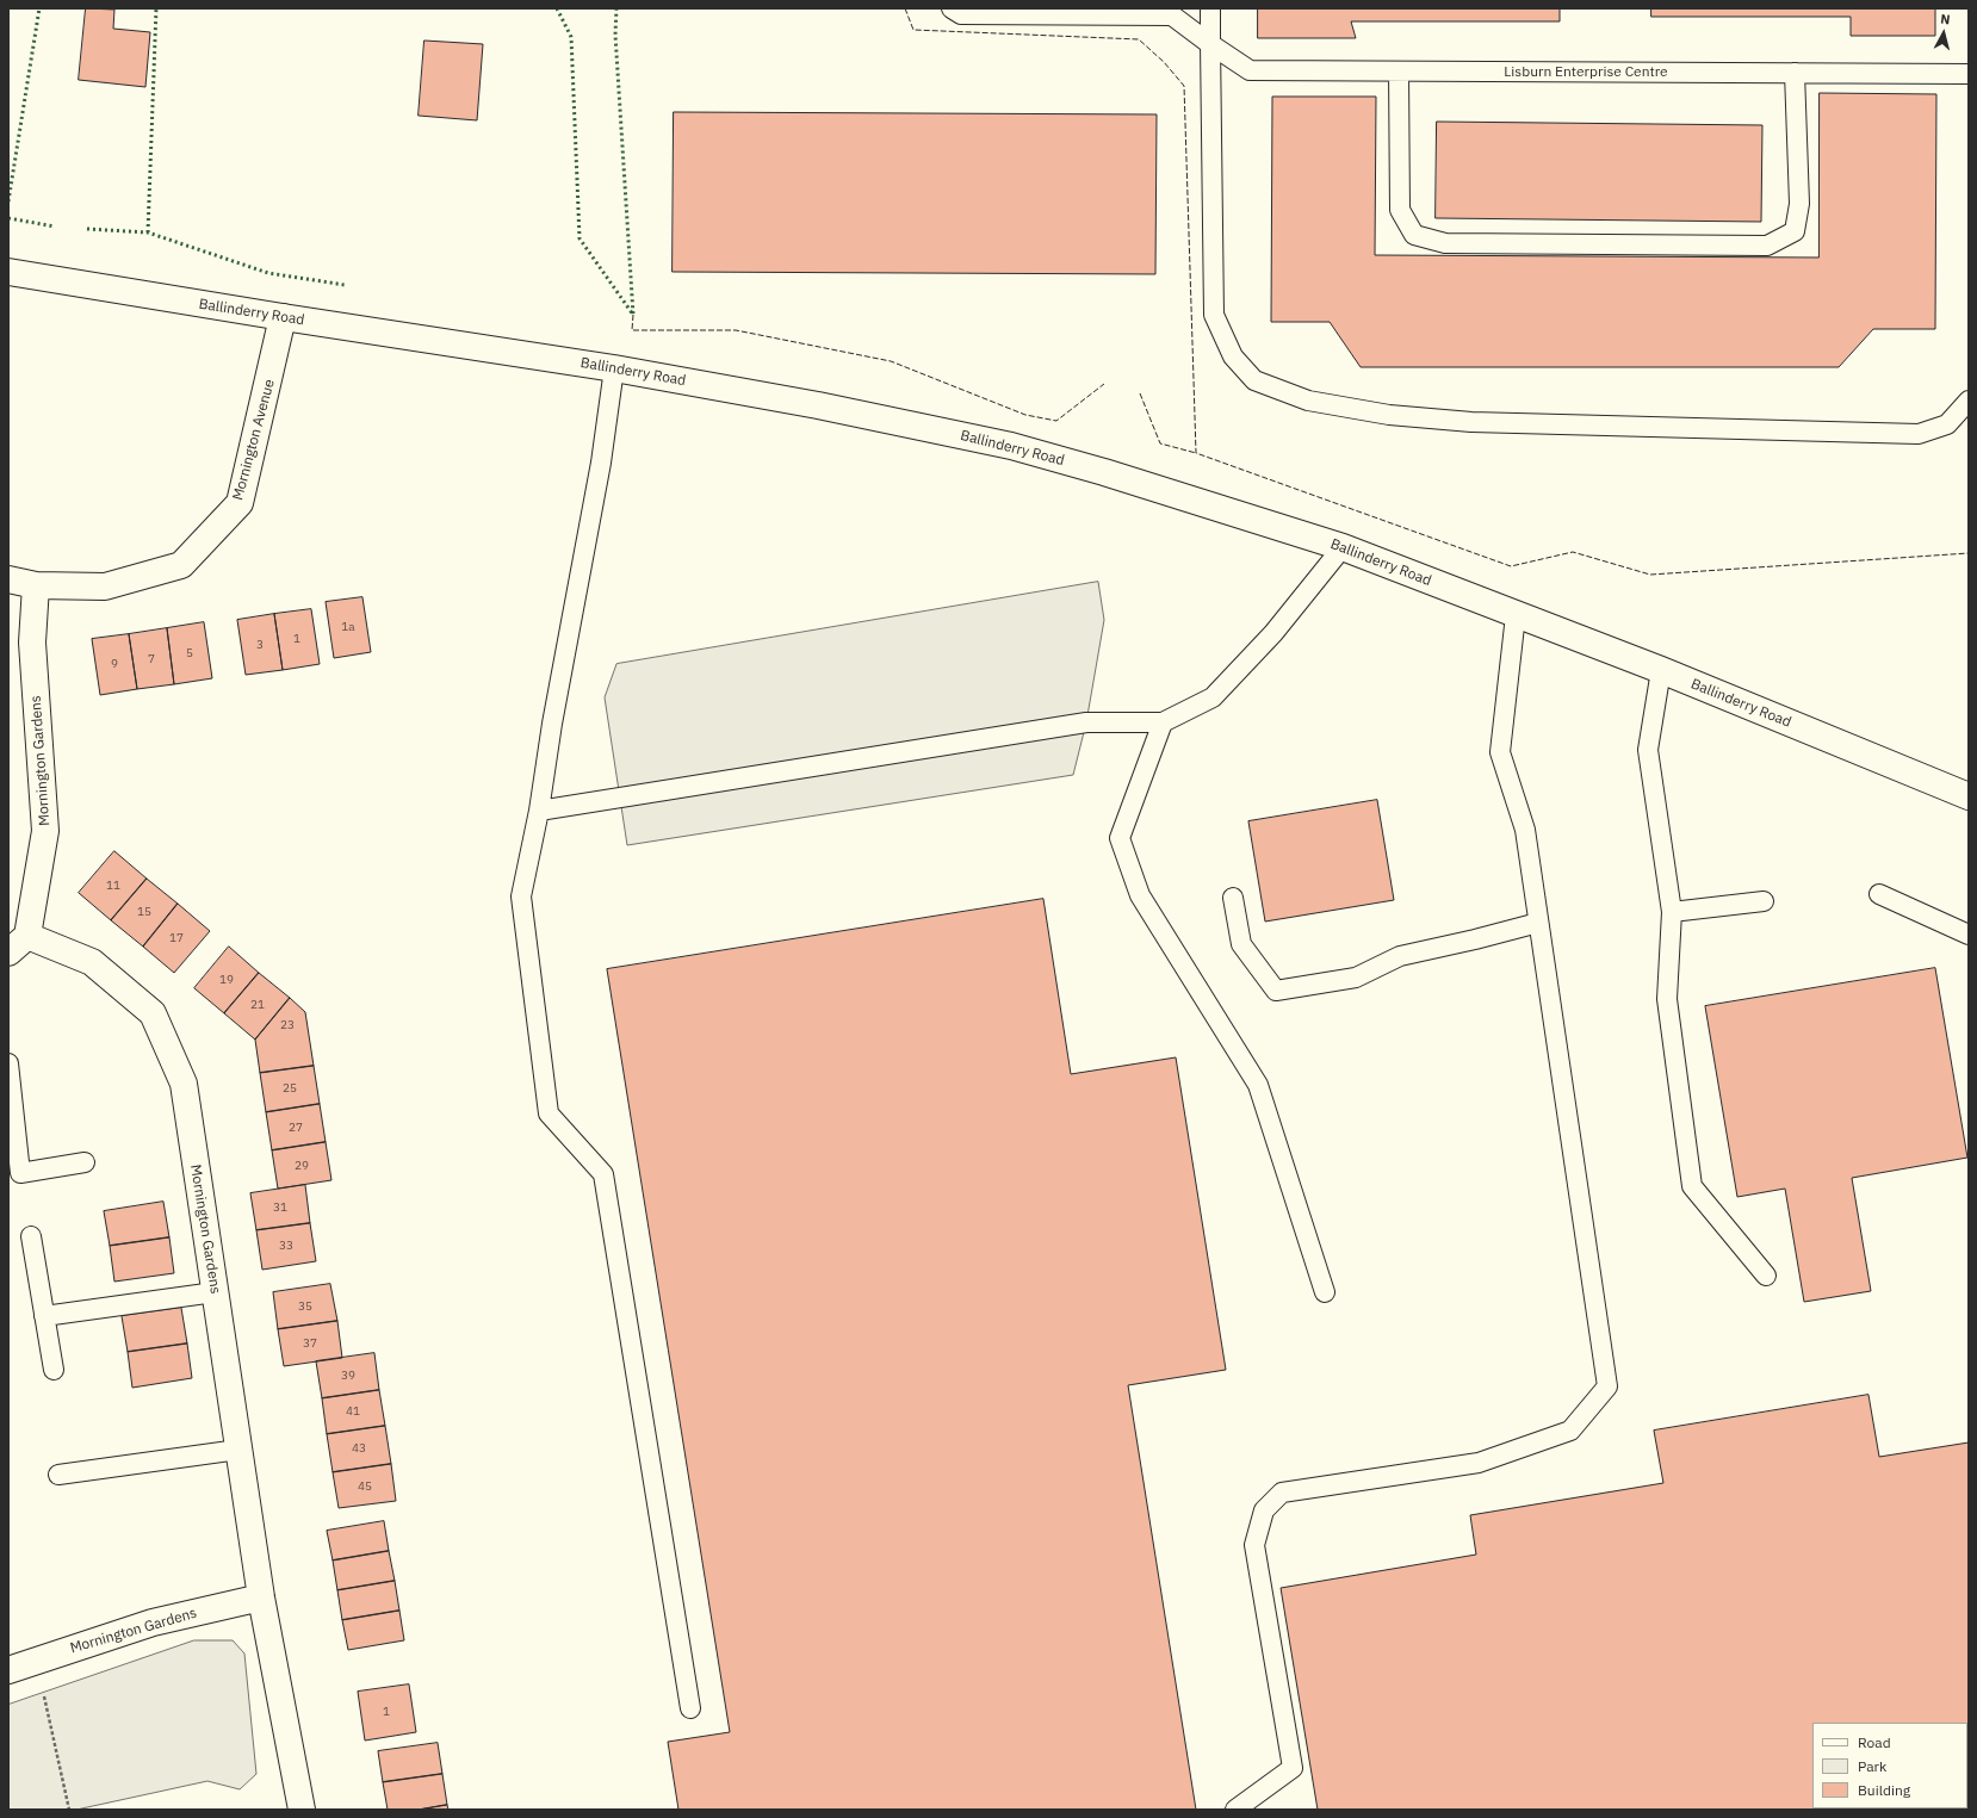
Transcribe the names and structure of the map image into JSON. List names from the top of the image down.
{
  "streets": {
    "street": ["Ballinderry Road", "Mornington Avenue", "Mornington Gardens"],
    "lane": ["Lisburn Enterprise Centre"]
  },
  "crossings": [
    ["Ballinderry Road", "Mornington Avenue"],
    ["Mornington Avenue", "Mornington Gardens"]
  ],
  "house_numbers": [
    "1a",
    "1",
    "3",
    "5",
    "7",
    "9",
    "11",
    "15",
    "17",
    "19",
    "21",
    "23",
    "25",
    "27",
    "29",
    "31",
    "33",
    "35",
    "37",
    "39",
    "41",
    "43",
    "45",
    "1"
  ],
  "legend": ["Road", "Park", "Building"],
  "north": "top"
}
